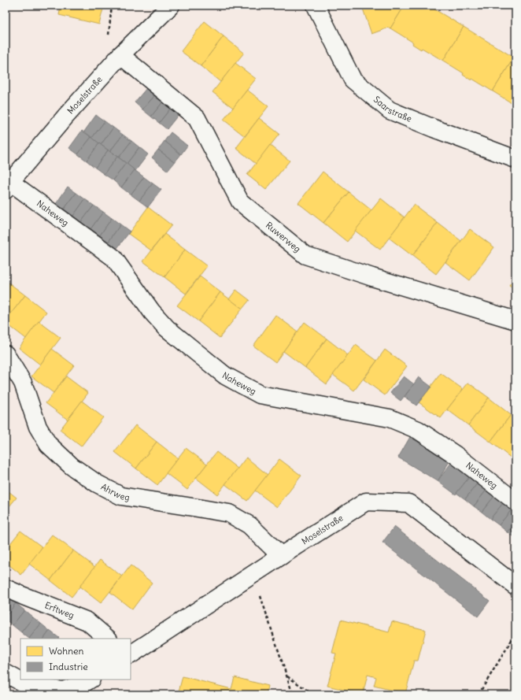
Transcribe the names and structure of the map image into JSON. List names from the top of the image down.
{
  "streets": {
    "street": [
      "Moselstraße",
      "Saarstraße",
      "Naheweg",
      "Ruwerweg",
      "Ahrweg",
      "Erftweg"
    ]
  },
  "crossings": [
    ["Moselstraße", "Naheweg"],
    ["Moselstraße", "Ruwerweg"],
    ["Moselstraße", "Ahrweg"]
  ],
  "legend": ["Wohnen", "Industrie"]
}
